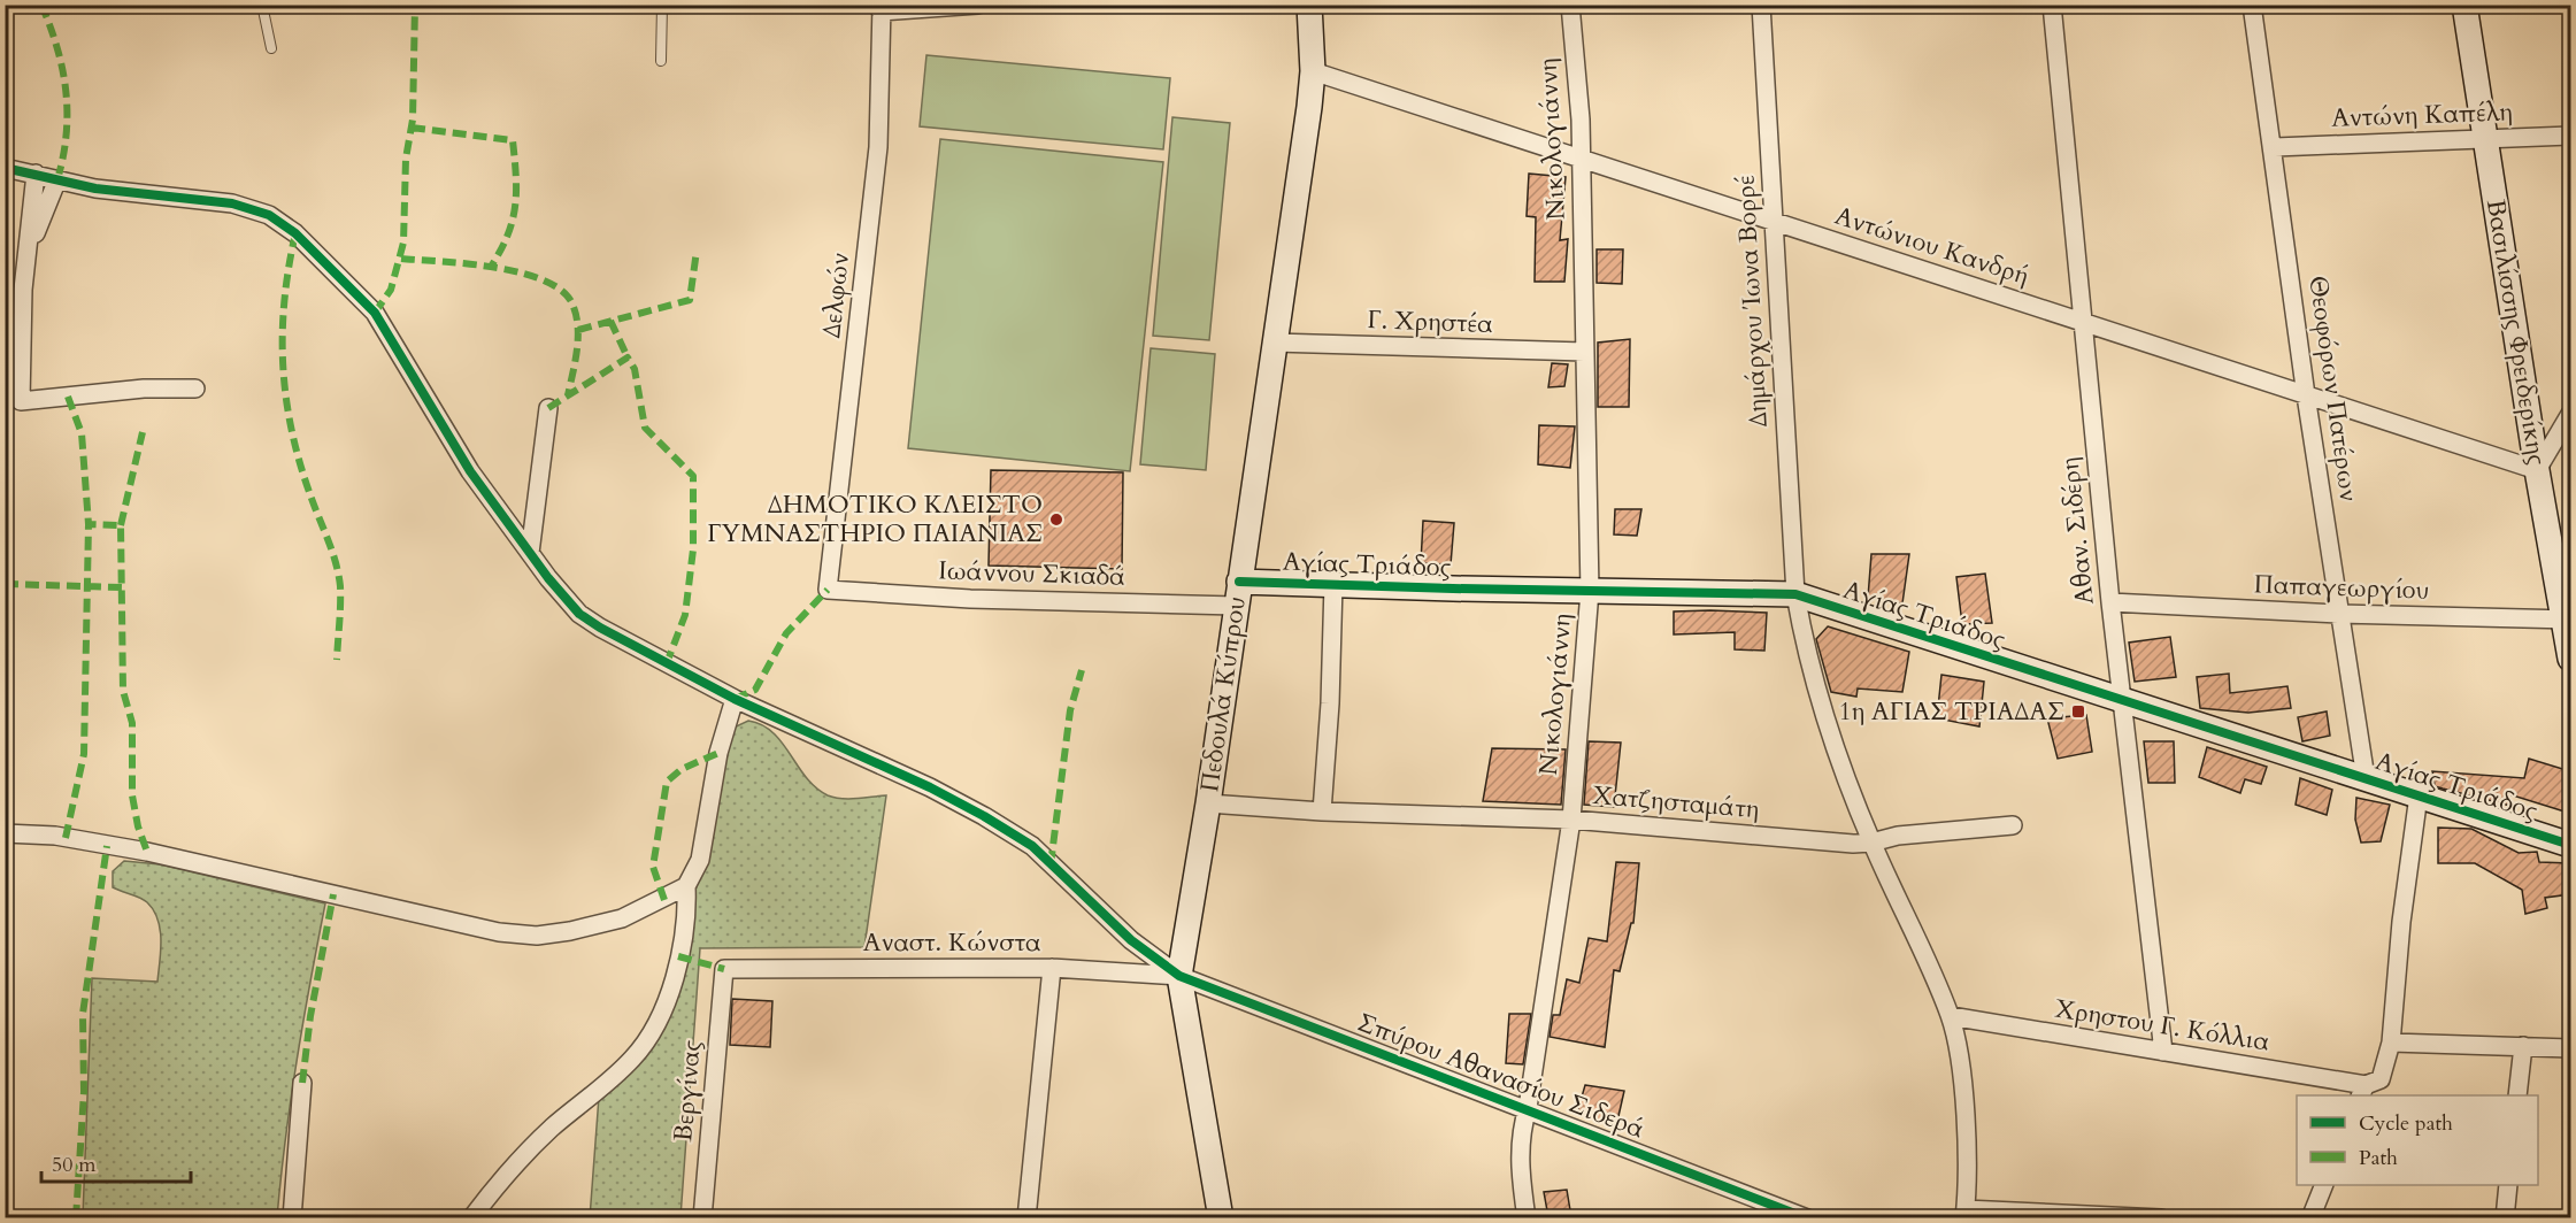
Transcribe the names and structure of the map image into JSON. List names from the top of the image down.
{
  "streets": {
    "street": [
      "Αντώνη Καπέλη",
      "Νικολογιάννη",
      "Αντώνιου Κανδρή",
      "Δελφών",
      "Δημάρχου Ίωνα Βορρέ",
      "Γ. Χρηστέα",
      "Βασιλίσσης Φρειδερίκης",
      "Θεοφόρων Πατέρων",
      "Αθαν. Σιδέρη",
      "Αγίας Τριάδος",
      "Ιωάννου Σκιαδά",
      "Παπαγεωργίου",
      "Πεδουλά Κύπρου",
      "Χατζησταμάτη",
      "Αναστ. Κώνστα",
      "Χρηστου Γ. Κόλλια",
      "Σπύρου Αθανασίου Σιδερά",
      "Βεργίνας"
    ]
  },
  "crossings": [
    ["Αντώνη Καπέλη", "Βασιλίσσης Φρειδερίκης"],
    ["Αντώνη Καπέλη", "Θεοφόρων Πατέρων"],
    ["Νικολογιάννη", "Αντώνιου Κανδρή"],
    ["Νικολογιάννη", "Γ. Χρηστέα"],
    ["Νικολογιάννη", "Αγίας Τριάδος"],
    ["Νικολογιάννη", "Χατζησταμάτη"],
    ["Νικολογιάννη", "Σπύρου Αθανασίου Σιδερά"],
    ["Αντώνιου Κανδρή", "Δημάρχου Ίωνα Βορρέ"],
    ["Αντώνιου Κανδρή", "Βασιλίσσης Φρειδερίκης"],
    ["Αντώνιου Κανδρή", "Θεοφόρων Πατέρων"],
    ["Αντώνιου Κανδρή", "Αθαν. Σιδέρη"],
    ["Αντώνιου Κανδρή", "Πεδουλά Κύπρου"],
    ["Δελφών", "Ιωάννου Σκιαδά"],
    ["Δημάρχου Ίωνα Βορρέ", "Αγίας Τριάδος"],
    ["Δημάρχου Ίωνα Βορρέ", "Χατζησταμάτη"],
    ["Δημάρχου Ίωνα Βορρέ", "Χρηστου Γ. Κόλλια"],
    ["Γ. Χρηστέα", "Πεδουλά Κύπρου"],
    ["Βασιλίσσης Φρειδερίκης", "Παπαγεωργίου"],
    ["Θεοφόρων Πατέρων", "Αγίας Τριάδος"],
    ["Θεοφόρων Πατέρων", "Παπαγεωργίου"],
    ["Αθαν. Σιδέρη", "Αγίας Τριάδος"],
    ["Αθαν. Σιδέρη", "Παπαγεωργίου"],
    ["Αθαν. Σιδέρη", "Χρηστου Γ. Κόλλια"],
    ["Αγίας Τριάδος", "Πεδουλά Κύπρου"],
    ["Ιωάννου Σκιαδά", "Πεδουλά Κύπρου"],
    ["Πεδουλά Κύπρου", "Χατζησταμάτη"],
    ["Πεδουλά Κύπρου", "Αναστ. Κώνστα"],
    ["Πεδουλά Κύπρου", "Σπύρου Αθανασίου Σιδερά"],
    ["Αναστ. Κώνστα", "Σπύρου Αθανασίου Σιδερά"],
    ["Αναστ. Κώνστα", "Βεργίνας"]
  ],
  "places": {
    "other": ["ΔΗΜΟΤΙΚΟ ΚΛΕΙΣΤΟ ΓΥΜΝΑΣΤΗΡΙΟ ΠΑΙΑΝΙΑΣ"],
    "transit": ["1η ΑΓΙΑΣ ΤΡΙΑΔΑΣ"]
  },
  "legend": ["Cycle path", "Path"],
  "scale_bar": "50 m"
}
